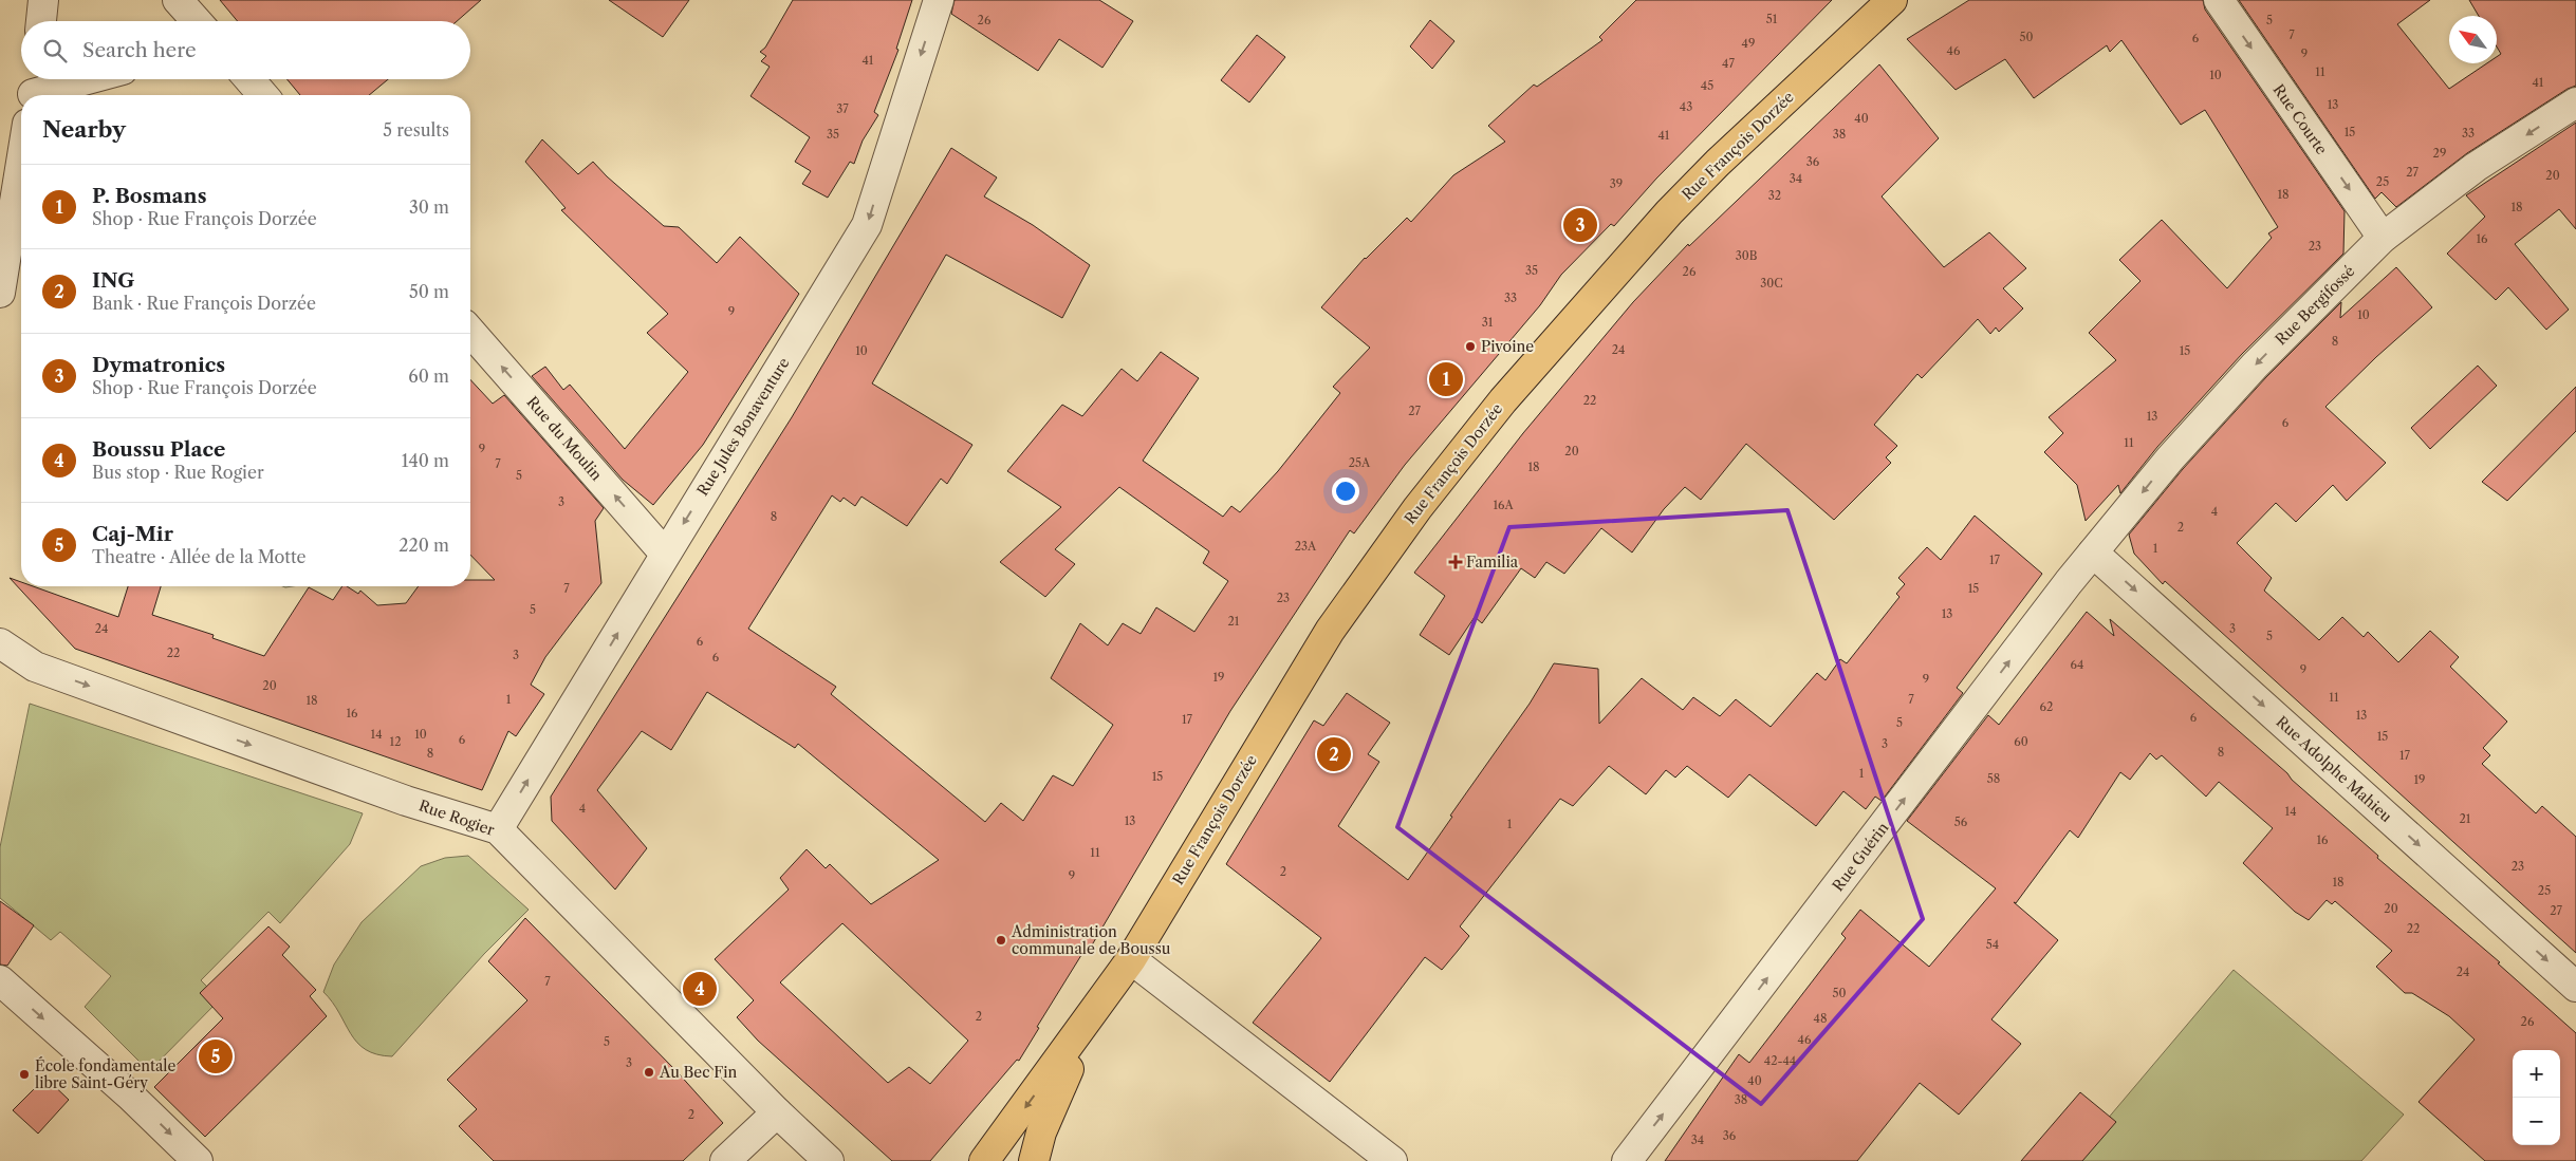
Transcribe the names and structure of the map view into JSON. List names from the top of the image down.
{
  "streets": {
    "main road": ["Rue François Dorzée"],
    "street": [
      "Rue Courte",
      "Rue Bergifossé",
      "Rue Jules Bonaventure",
      "Rue du Moulin",
      "Rue Adolphe Mahieu",
      "Rue Rogier",
      "Rue Guérin"
    ]
  },
  "crossings": [
    ["Rue Courte", "Rue Bergifossé"],
    ["Rue Bergifossé", "Rue Adolphe Mahieu"],
    ["Rue Bergifossé", "Rue Guérin"],
    ["Rue Jules Bonaventure", "Rue du Moulin"],
    ["Rue Jules Bonaventure", "Rue Rogier"],
    ["Rue Adolphe Mahieu", "Rue Guérin"]
  ],
  "one_way": [
    "Rue Courte",
    "Rue Bergifossé",
    "Rue du Moulin",
    "Rue Adolphe Mahieu",
    "Rue Rogier",
    "Rue Guérin"
  ],
  "places": {
    "other": [
      "Pivoine",
      "Administration communale de Boussu",
      "Au Bec Fin",
      "École fondamentale libre Saint-Géry"
    ],
    "health": ["Familia"]
  },
  "house_numbers": [
    "51",
    "26",
    "5",
    "7",
    "50",
    "6",
    "49",
    "46",
    "9",
    "41",
    "47",
    "11",
    "10",
    "41",
    "45",
    "13",
    "43",
    "37",
    "40",
    "15",
    "33",
    "35",
    "38",
    "41",
    "29",
    "36",
    "27",
    "20",
    "34",
    "25",
    "39",
    "18",
    "32",
    "18",
    "16",
    "23",
    "30B",
    "35",
    "26",
    "30C",
    "33",
    "9",
    "10",
    "31",
    "8",
    "24",
    "10",
    "15",
    "22",
    "27",
    "13",
    "6",
    "11",
    "9",
    "20",
    "25A",
    "7",
    "18",
    "5",
    "3",
    "16A",
    "4",
    "8",
    "2",
    "23A",
    "1",
    "17",
    "7",
    "15",
    "23",
    "5",
    "13",
    "21",
    "24",
    "3",
    "5",
    "6",
    "22",
    "3",
    "6",
    "64",
    "9",
    "19",
    "9",
    "20",
    "11",
    "1",
    "7",
    "18",
    "62",
    "16",
    "13",
    "6",
    "17",
    "5",
    "14",
    "10",
    "15",
    "6",
    "12",
    "60",
    "3",
    "8",
    "8",
    "17",
    "1",
    "15",
    "58",
    "19",
    "4",
    "14",
    "21",
    "13",
    "56",
    "1",
    "16",
    "11",
    "23",
    "2",
    "9",
    "18",
    "25",
    "20",
    "27",
    "22",
    "54",
    "24",
    "7",
    "50",
    "2",
    "48",
    "26",
    "46",
    "5",
    "42-44",
    "3",
    "40",
    "38",
    "2",
    "36",
    "34"
  ],
  "north": "top left",
  "page": {
    "search": "Search here",
    "heading": ["Nearby", "5 results"],
    "list": [
      {
        "mark": "1",
        "name": "P. Bosmans",
        "note": "Shop · Rue François Dorzée",
        "value": "30 m"
      },
      {
        "mark": "2",
        "name": "ING",
        "note": "Bank · Rue François Dorzée",
        "value": "50 m"
      },
      {
        "mark": "3",
        "name": "Dymatronics",
        "note": "Shop · Rue François Dorzée",
        "value": "60 m"
      },
      {
        "mark": "4",
        "name": "Boussu Place",
        "note": "Bus stop · Rue Rogier",
        "value": "140 m"
      },
      {
        "mark": "5",
        "name": "Caj-Mir",
        "note": "Theatre · Allée de la Motte",
        "value": "220 m"
      }
    ],
    "pins": [
      "3",
      "1",
      "2",
      "4",
      "5"
    ],
    "map_buttons": ["+", "−"]
  }
}
